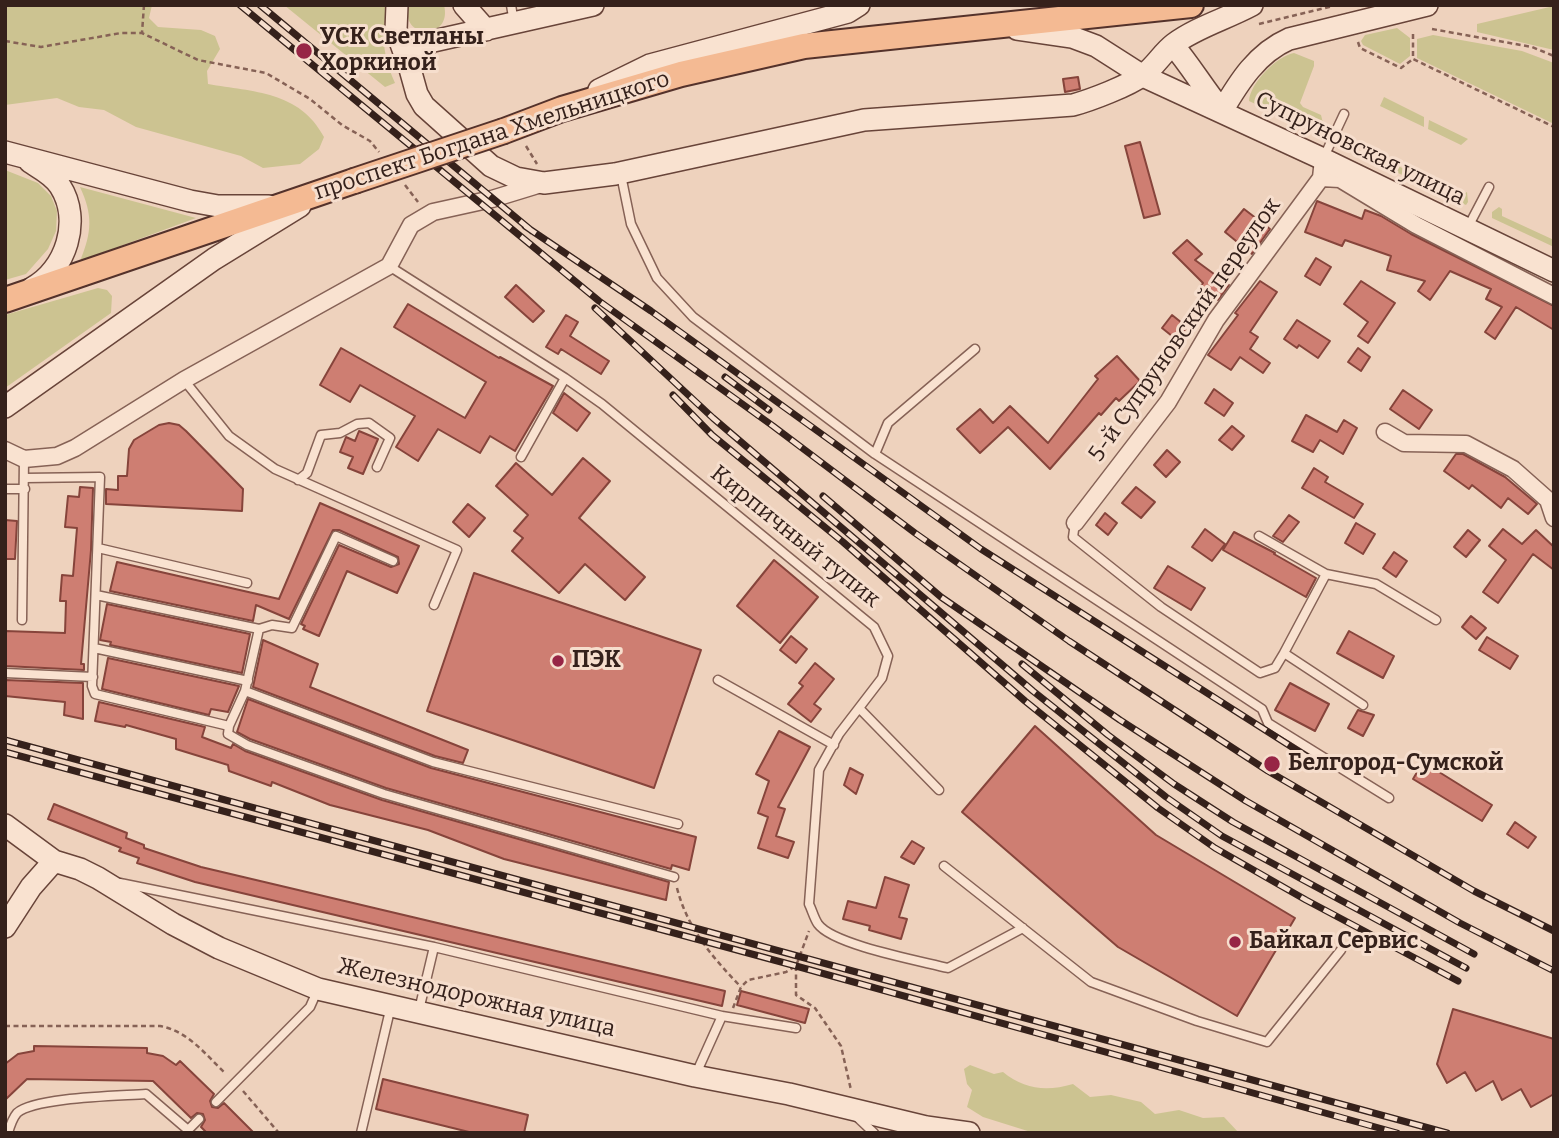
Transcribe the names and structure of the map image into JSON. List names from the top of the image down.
{
  "streets": {
    "main road": ["проспект Богдана Хмельницкого"],
    "street": ["Супруновская улица", "5-й Супруновский переулок", "Железнодорожная улица"],
    "lane": ["Кирпичный тупик"]
  },
  "crossings": [
    ["проспект Богдана Хмельницкого", "Супруновская улица"],
    ["Супруновская улица", "5-й Супруновский переулок"]
  ],
  "places": [
    "УСК Светланы Хоркиной",
    "ПЭК",
    "Белгород-Сумской",
    "Байкал Сервис"
  ]
}
